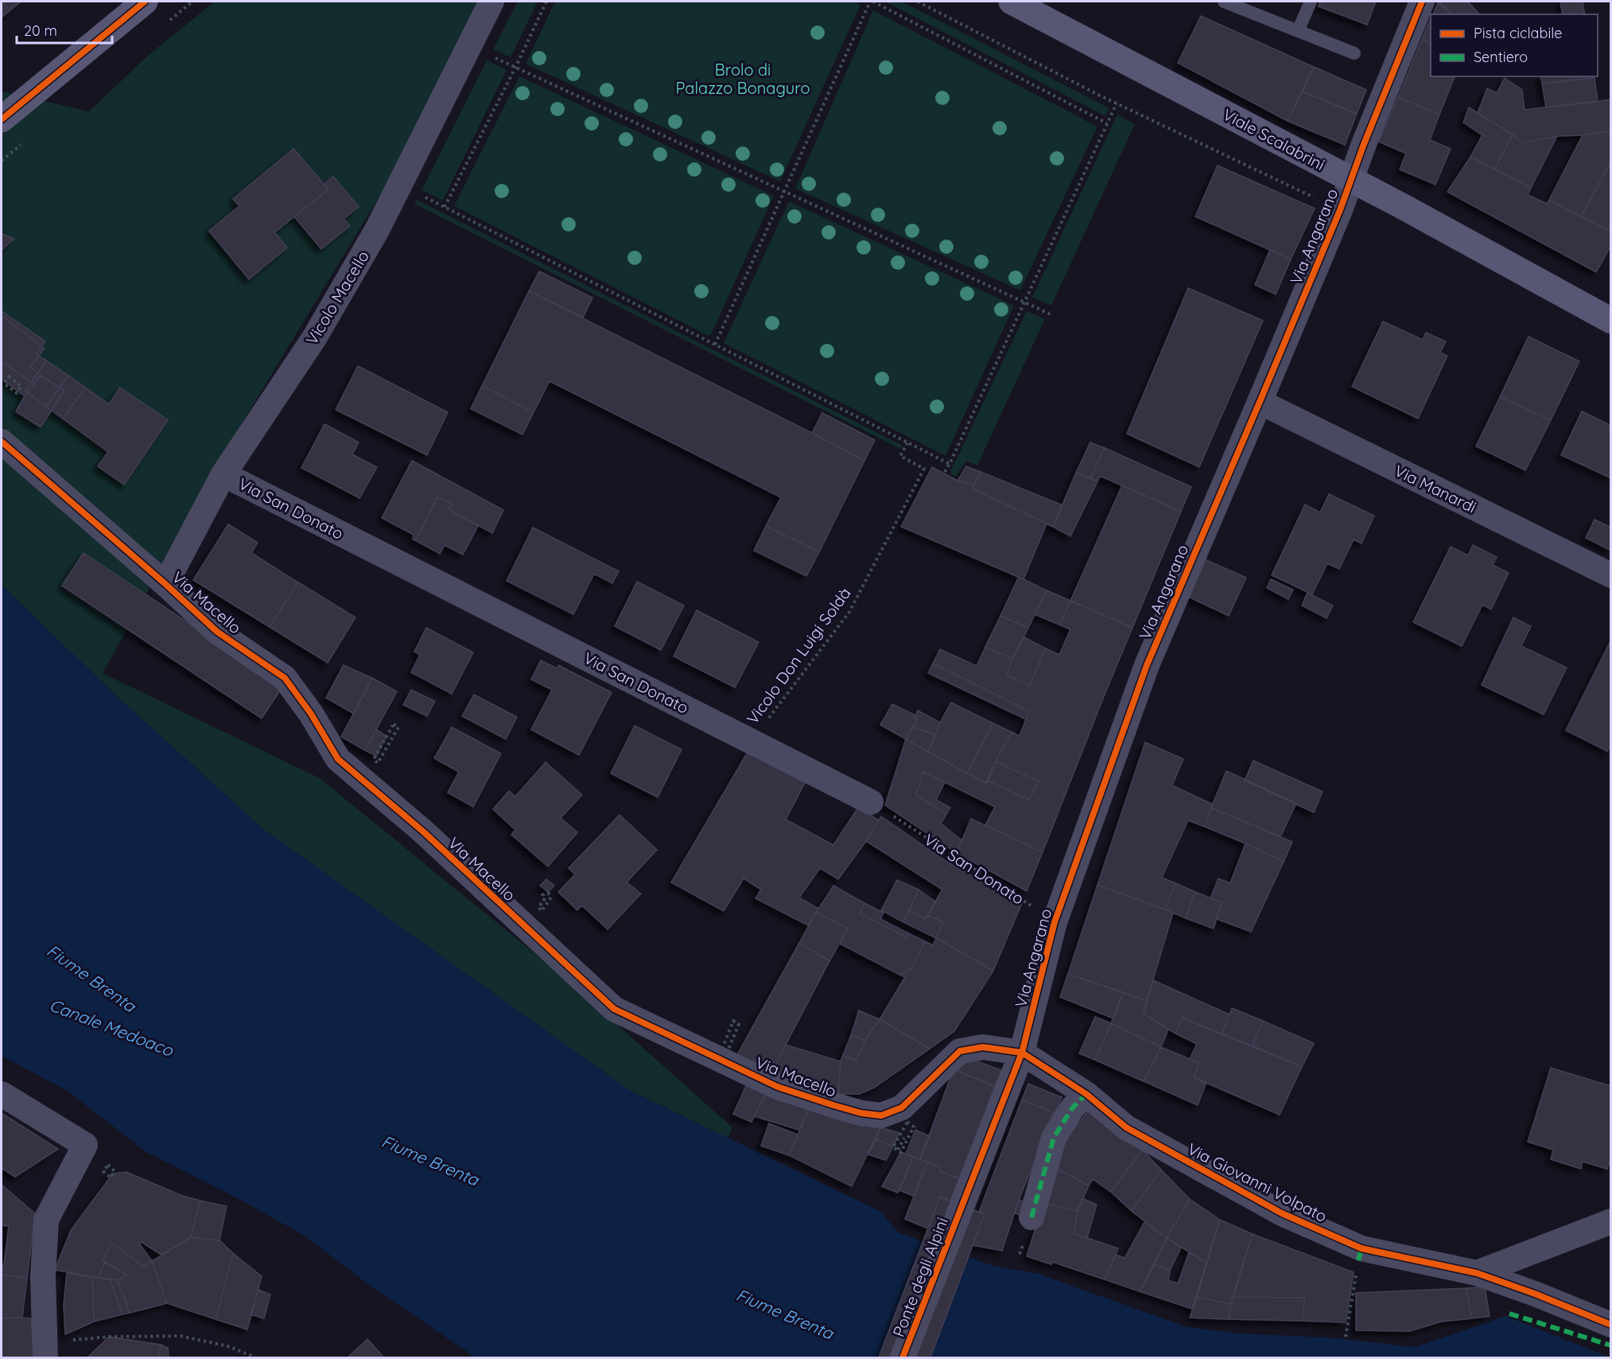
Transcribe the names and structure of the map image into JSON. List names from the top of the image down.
{
  "streets": {
    "street": [
      "Viale Scalabrini",
      "Via Angarano",
      "Vicolo Macello",
      "Via Manardi",
      "Via San Donato",
      "Via Macello",
      "Via Giovanni Volpato",
      "Ponte degli Alpini"
    ],
    "path": ["Vicolo Don Luigi Soldà"]
  },
  "crossings": [
    ["Viale Scalabrini", "Via Angarano"],
    ["Via Angarano", "Via Manardi"],
    ["Via Angarano", "Via Macello"],
    ["Via Angarano", "Via Giovanni Volpato"],
    ["Via Angarano", "Ponte degli Alpini"],
    ["Vicolo Macello", "Via San Donato"],
    ["Vicolo Macello", "Via Macello"],
    ["Via San Donato", "Vicolo Don Luigi Soldà"],
    ["Via Macello", "Via Giovanni Volpato"]
  ],
  "water": ["Fiume Brenta", "Canale Medoaco"],
  "parks": ["Brolo di Palazzo Bonaguro"],
  "legend": ["Pista ciclabile", "Sentiero"],
  "scale_bar": "20 m"
}
